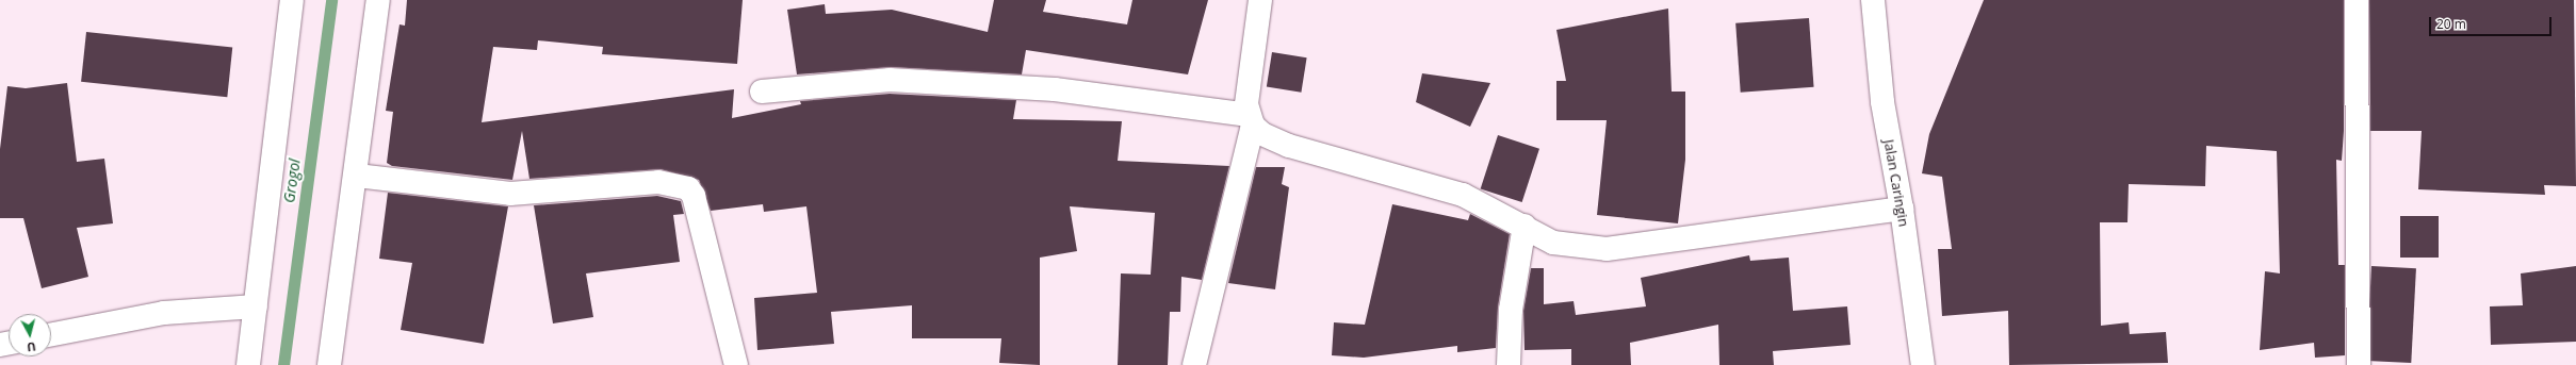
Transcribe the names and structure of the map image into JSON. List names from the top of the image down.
{
  "streets": {
    "street": ["Jalan Caringin"]
  },
  "water": ["Grogol"],
  "scale_bar": "20 m",
  "north": "bottom"
}
